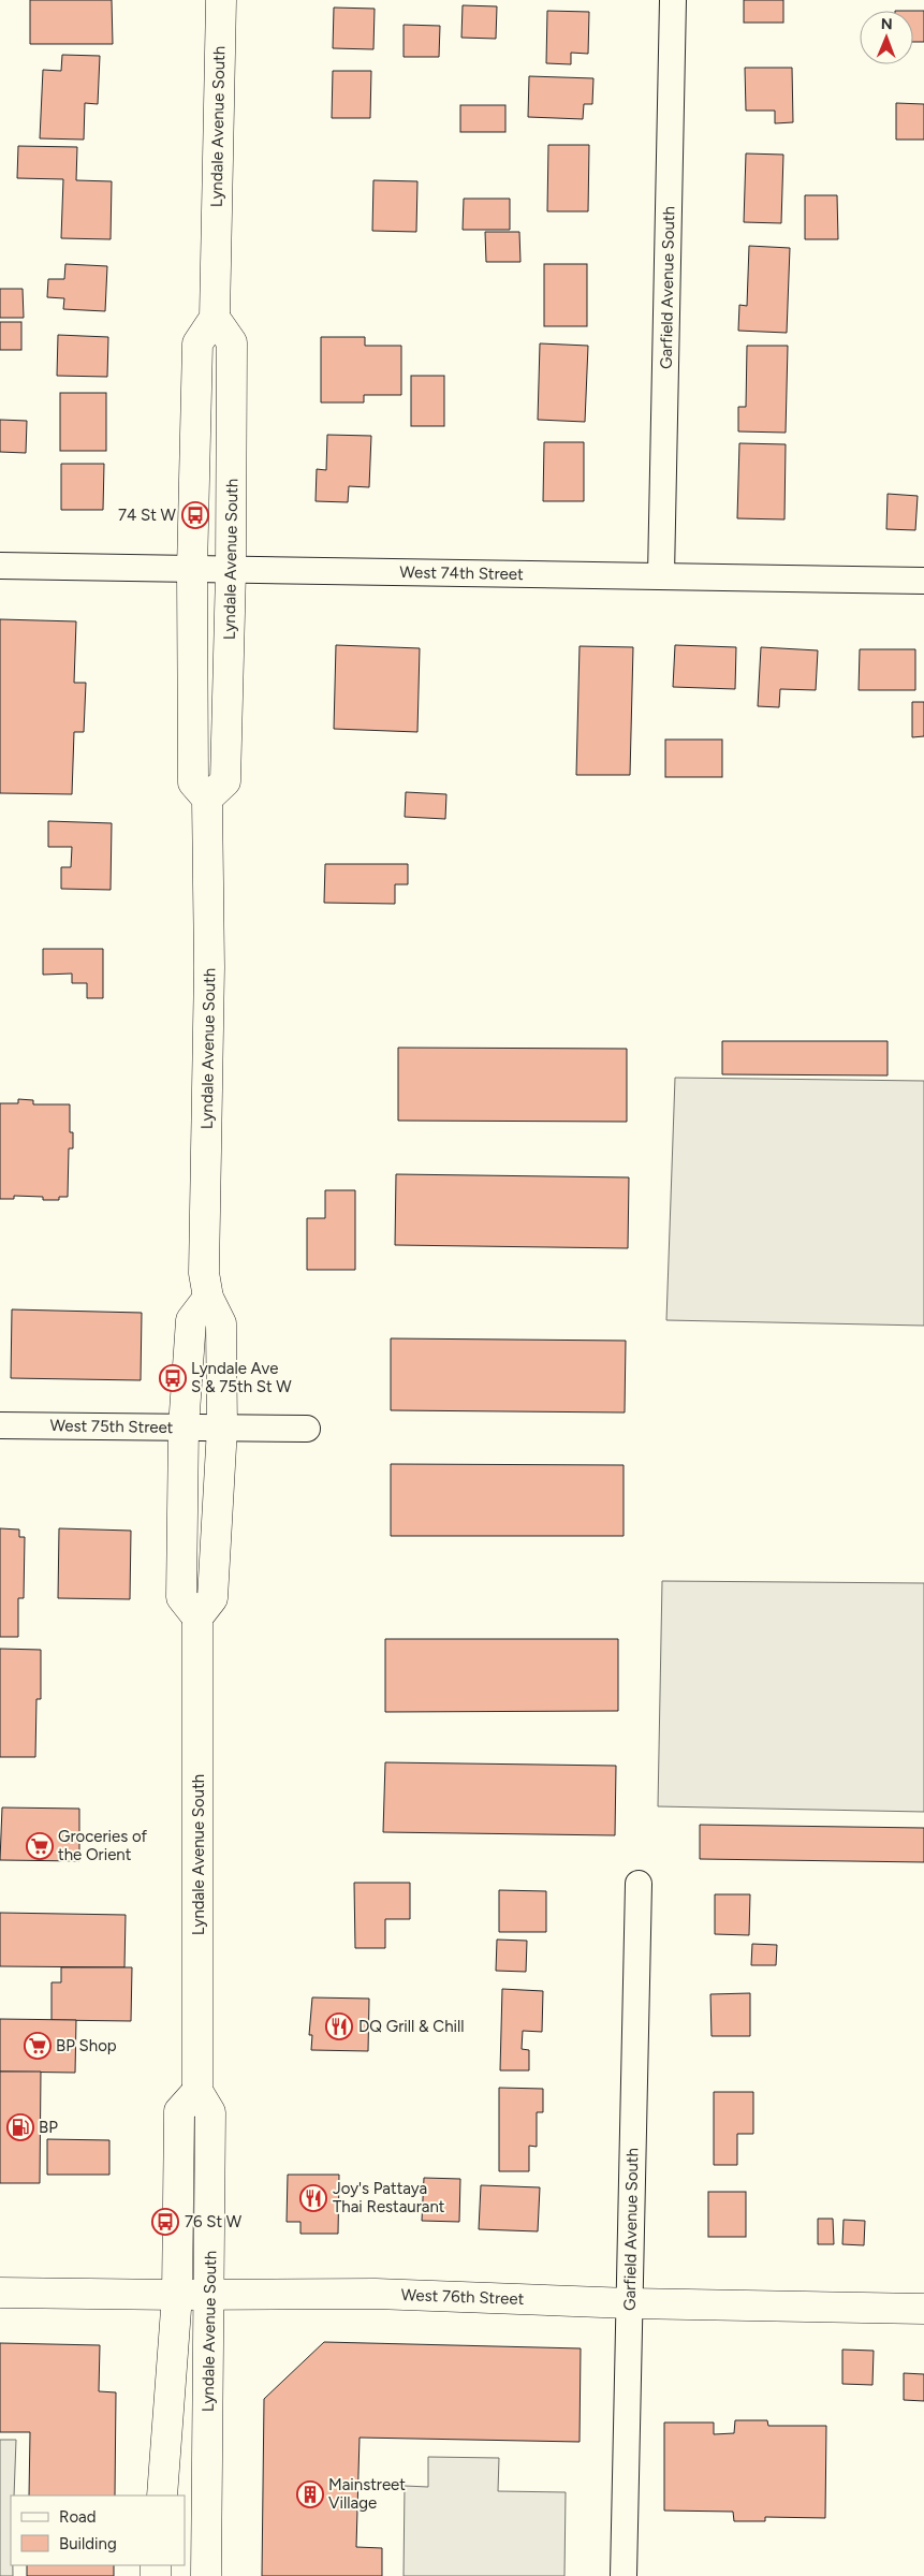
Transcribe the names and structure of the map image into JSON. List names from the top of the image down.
{
  "streets": {
    "main road": ["Lyndale Avenue South", "West 76th Street"],
    "street": ["Garfield Avenue South", "West 74th Street", "West 75th Street"]
  },
  "crossings": [
    ["Lyndale Avenue South", "West 74th Street"],
    ["Lyndale Avenue South", "West 75th Street"],
    ["Lyndale Avenue South", "West 76th Street"],
    ["Garfield Avenue South", "West 74th Street"],
    ["Garfield Avenue South", "West 76th Street"]
  ],
  "places": {
    "bus stop": ["74 St W", "Lyndale Ave S & 75th St W", "76 St W"],
    "supermarket": ["Groceries of the Orient", "BP Shop"],
    "restaurant": ["DQ Grill & Chill", "Joy's Pattaya Thai Restaurant"],
    "fuel station": ["BP"],
    "building": ["Mainstreet Village"]
  },
  "legend": ["Road", "Building"],
  "north": "top"
}
